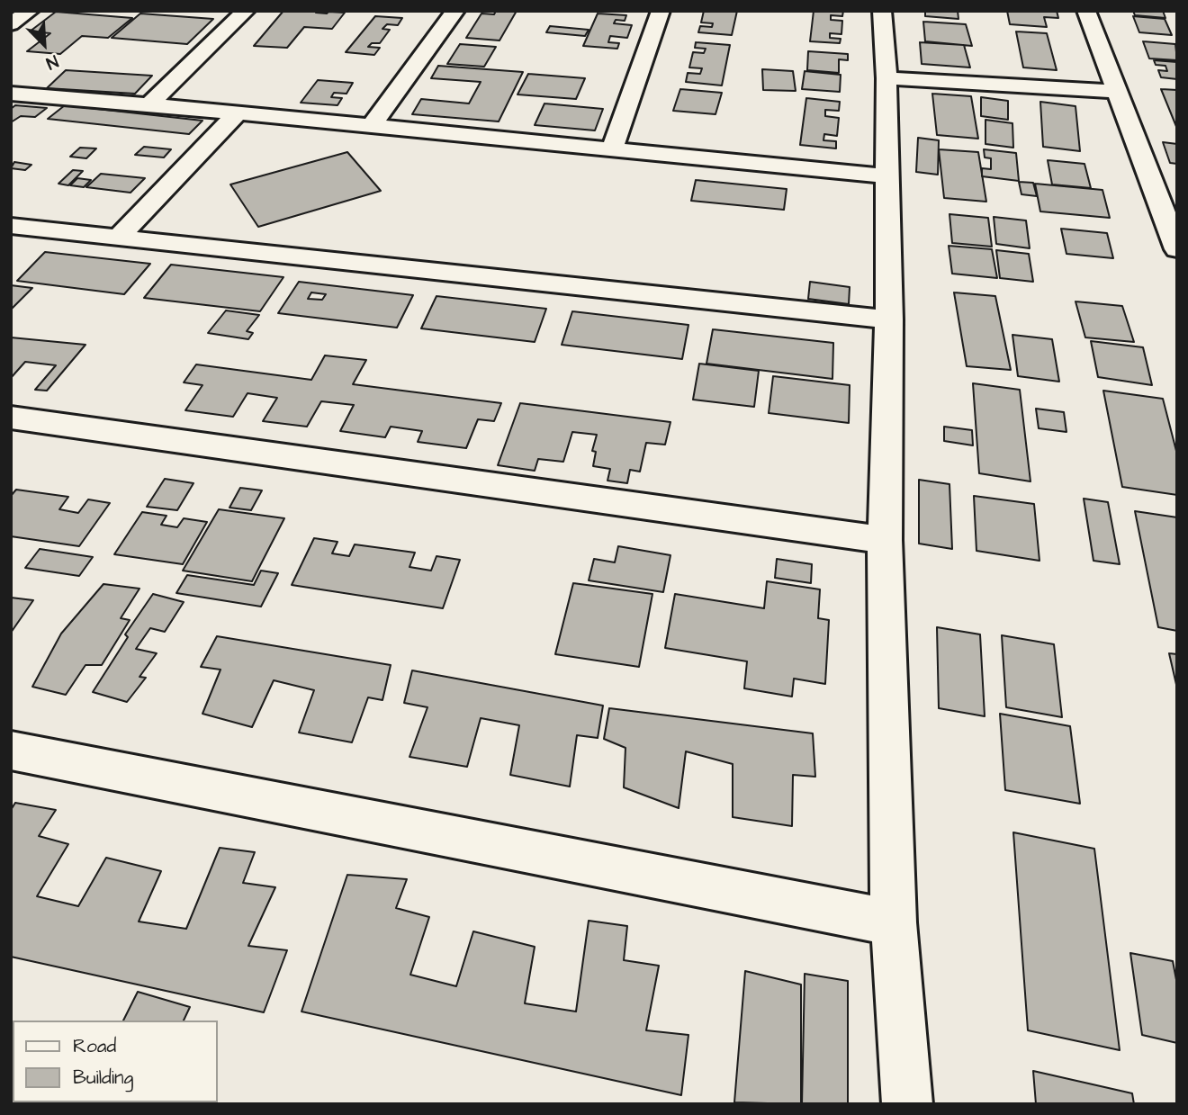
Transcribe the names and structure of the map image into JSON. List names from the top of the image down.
{
  "legend": ["Road", "Building"],
  "north": "bottom right"
}
